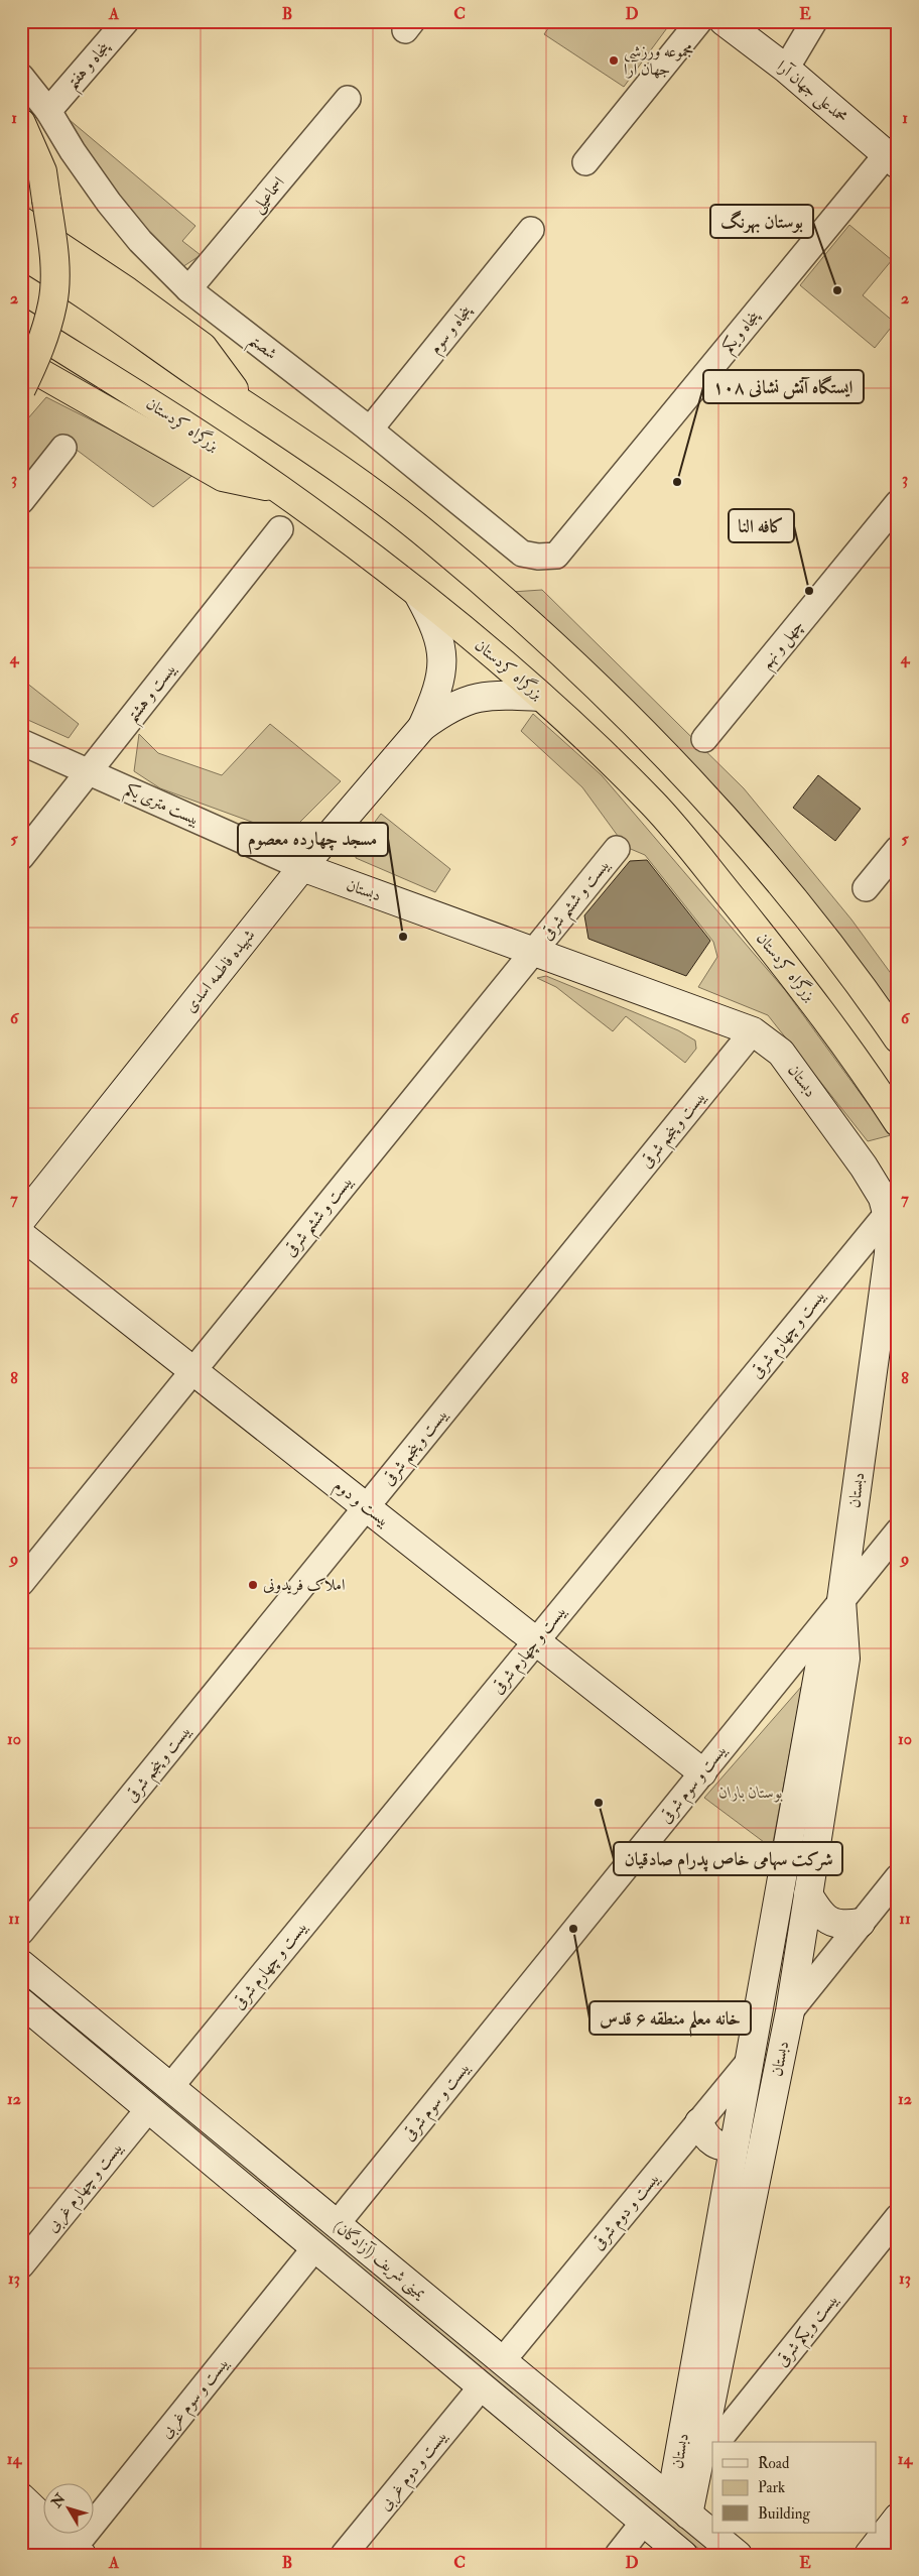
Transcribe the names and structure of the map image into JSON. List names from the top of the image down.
{
  "streets": {
    "highway": ["بزرگراه کردستان"],
    "street": [
      "پنجاه و هفتم",
      "محمدعلی جهان آرا",
      "اسماعیلی",
      "پنجاه و سوم",
      "پنجاه و یکم",
      "شصتم",
      "چهل و نهم",
      "بیست و هشتم",
      "بیست متری یکم",
      "دبستان",
      "بیست و ششم شرقی",
      "شهیده فاطمه اسدی",
      "بیست و پنجم شرقی",
      "بیست و چهارم شرقی",
      "بیست و دوم",
      "بیست و سوم شرقی",
      "بیست و چهارم غربی",
      "بیست و دوم شرقی",
      "یمینی شریف (آزادگان)",
      "بیست و یکم شرقی",
      "بیست و سوم غربی",
      "بیست و دوم غربی"
    ]
  },
  "crossings": [
    ["پنجاه و هفتم", "شصتم"],
    ["محمدعلی جهان آرا", "پنجاه و یکم"],
    ["اسماعیلی", "شصتم"],
    ["پنجاه و سوم", "شصتم"],
    ["پنجاه و یکم", "شصتم"],
    ["بیست و هشتم", "بیست متری یکم"],
    ["بیست متری یکم", "دبستان"],
    ["بیست متری یکم", "شهیده فاطمه اسدی"],
    ["دبستان", "بیست و ششم شرقی"],
    ["دبستان", "شهیده فاطمه اسدی"],
    ["دبستان", "بیست و پنجم شرقی"],
    ["دبستان", "بیست و چهارم شرقی"],
    ["دبستان", "بیست و سوم شرقی"],
    ["دبستان", "بیست و دوم شرقی"],
    ["دبستان", "یمینی شریف (آزادگان)"],
    ["دبستان", "بیست و یکم شرقی"],
    ["بیست و ششم شرقی", "بیست و دوم"],
    ["بیست و پنجم شرقی", "بیست و دوم"],
    ["بیست و چهارم شرقی", "بیست و دوم"],
    ["بیست و چهارم شرقی", "یمینی شریف (آزادگان)"],
    ["بیست و دوم", "بیست و سوم شرقی"],
    ["بیست و سوم شرقی", "یمینی شریف (آزادگان)"],
    ["بیست و چهارم غربی", "یمینی شریف (آزادگان)"],
    ["بیست و دوم شرقی", "یمینی شریف (آزادگان)"],
    ["یمینی شریف (آزادگان)", "بیست و سوم غربی"],
    ["یمینی شریف (آزادگان)", "بیست و دوم غربی"]
  ],
  "parks": ["بوستان باران"],
  "places": [
    "مجموعه ورزشی جهان آرا",
    "بوستان بهرنگ",
    "ایستگاه آتش نشانی ۱۰۸",
    "کافه النا",
    "مسجد چهارده معصوم",
    "املاک فریدونی",
    "شرکت سهامی خاص پدرام صادقیان",
    "خانه معلم منطقه ۶ قدس"
  ],
  "legend": ["Road", "Park", "Building"],
  "north": "top left",
  "grid": {
    "columns": [
      "A",
      "B",
      "C",
      "D",
      "E"
    ],
    "rows": [
      "1",
      "2",
      "3",
      "4",
      "5",
      "6",
      "7",
      "8",
      "9",
      "10",
      "11",
      "12",
      "13",
      "14"
    ]
  }
}
